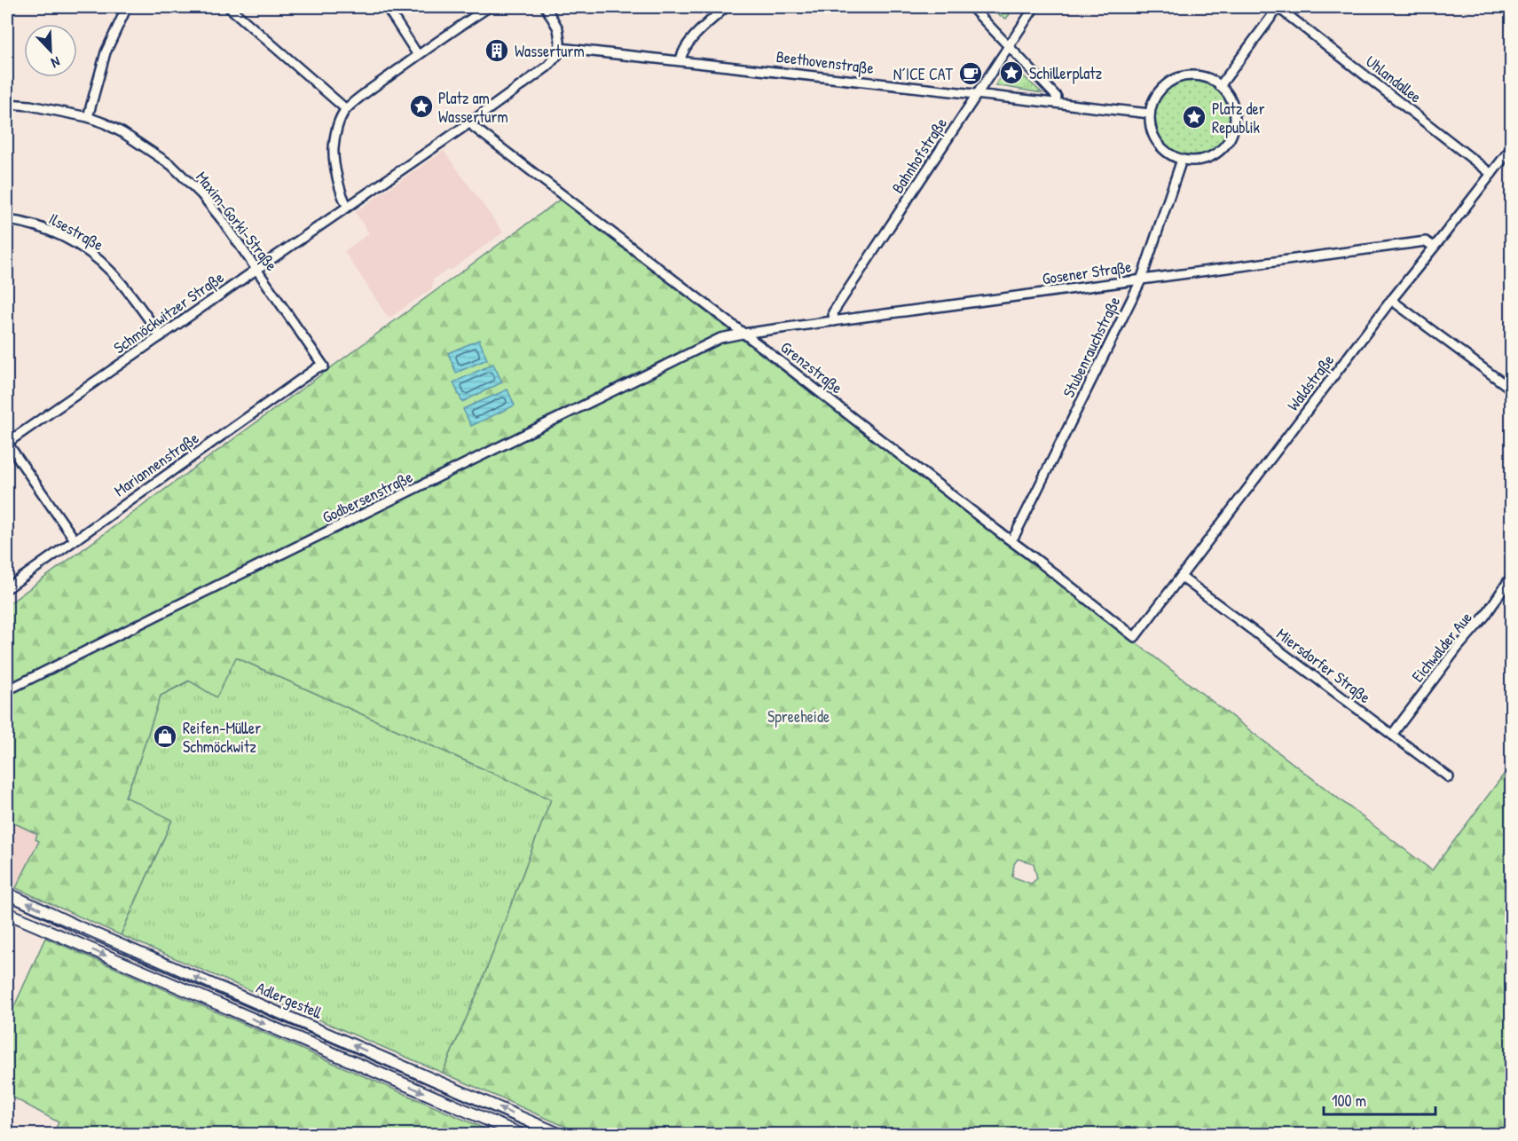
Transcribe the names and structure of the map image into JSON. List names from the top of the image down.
{
  "streets": {
    "main road": ["Adlergestell"],
    "street": [
      "Beethovenstraße",
      "Uhlandallee",
      "Bahnhofstraße",
      "Maxim-Gorki-Straße",
      "Ilsestraße",
      "Gosener Straße",
      "Schmöckwitzer Straße",
      "Stubenrauchstraße",
      "Grenzstraße",
      "Waldstraße",
      "Mariannenstraße",
      "Godbersenstraße",
      "Eichwalder Aue",
      "Miersdorfer Straße"
    ]
  },
  "crossings": [
    ["Beethovenstraße", "Bahnhofstraße"],
    ["Beethovenstraße", "Schmöckwitzer Straße"],
    ["Beethovenstraße", "Stubenrauchstraße"],
    ["Uhlandallee", "Waldstraße"],
    ["Bahnhofstraße", "Gosener Straße"],
    ["Maxim-Gorki-Straße", "Schmöckwitzer Straße"],
    ["Maxim-Gorki-Straße", "Mariannenstraße"],
    ["Ilsestraße", "Schmöckwitzer Straße"],
    ["Gosener Straße", "Stubenrauchstraße"],
    ["Gosener Straße", "Grenzstraße"],
    ["Gosener Straße", "Waldstraße"],
    ["Gosener Straße", "Godbersenstraße"],
    ["Schmöckwitzer Straße", "Grenzstraße"],
    ["Stubenrauchstraße", "Grenzstraße"],
    ["Grenzstraße", "Waldstraße"],
    ["Grenzstraße", "Godbersenstraße"],
    ["Waldstraße", "Miersdorfer Straße"],
    ["Eichwalder Aue", "Miersdorfer Straße"]
  ],
  "parks": ["Spreeheide"],
  "places": {
    "building": ["Wasserturm"],
    "place": ["Schillerplatz", "Platz am Wasserturm", "Platz der Republik"],
    "cafe": ["N´ICE CAT"],
    "shop": ["Reifen-Müller Schmöckwitz"]
  },
  "scale_bar": "100 m",
  "north": "bottom right"
}
